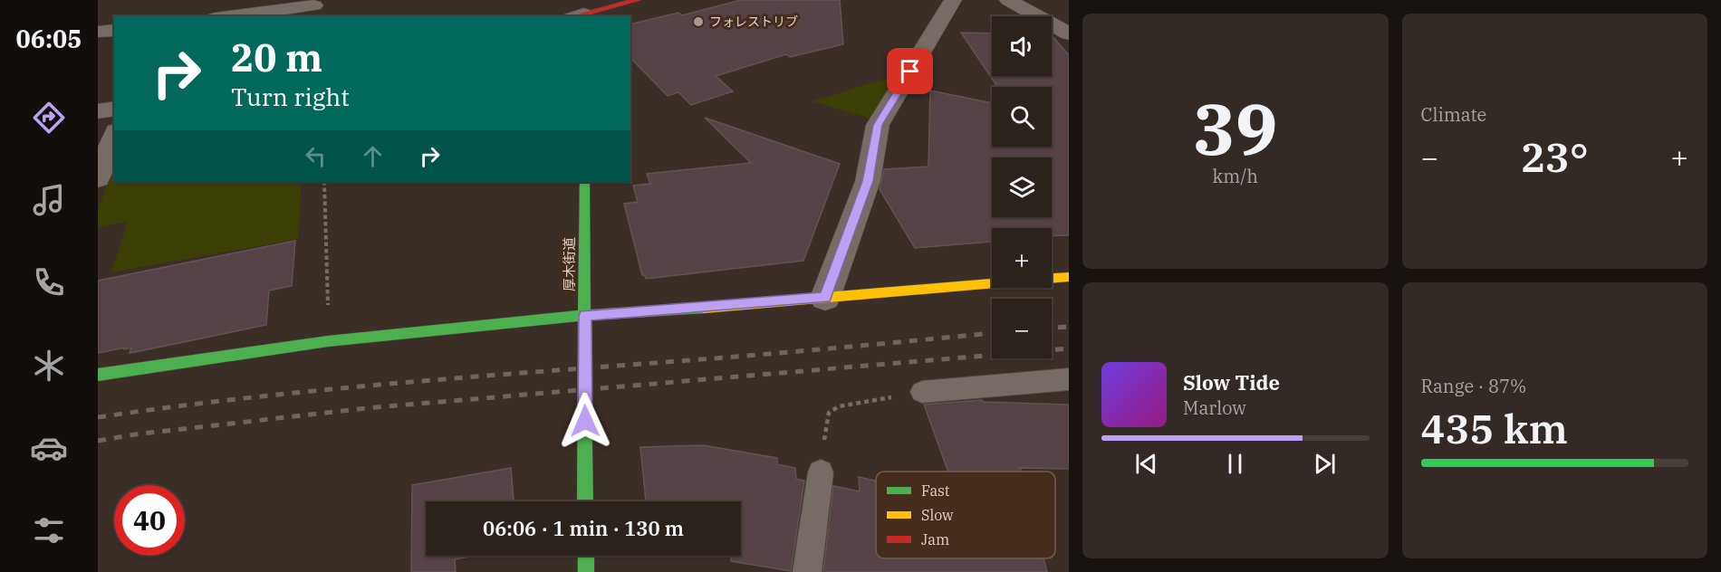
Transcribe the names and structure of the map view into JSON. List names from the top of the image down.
{
  "streets": {
    "street": ["厚木街道"]
  },
  "places": ["フォレストリブ"],
  "legend": ["Fast", "Slow", "Jam"],
  "page": {
    "tabs": "06:05",
    "tile": [
      ["39", "km/h"],
      "Climate",
      ["Range · 87%", "435 km"]
    ],
    "map_buttons": ["+", "−"],
    "turn": ["20 m", "Turn right"],
    "heat": ["−", "23°", "+"],
    "song": ["Slow Tide", "Marlow"],
    "limit": "40",
    "trip": "06:06 · 1 min · 130 m"
  }
}
